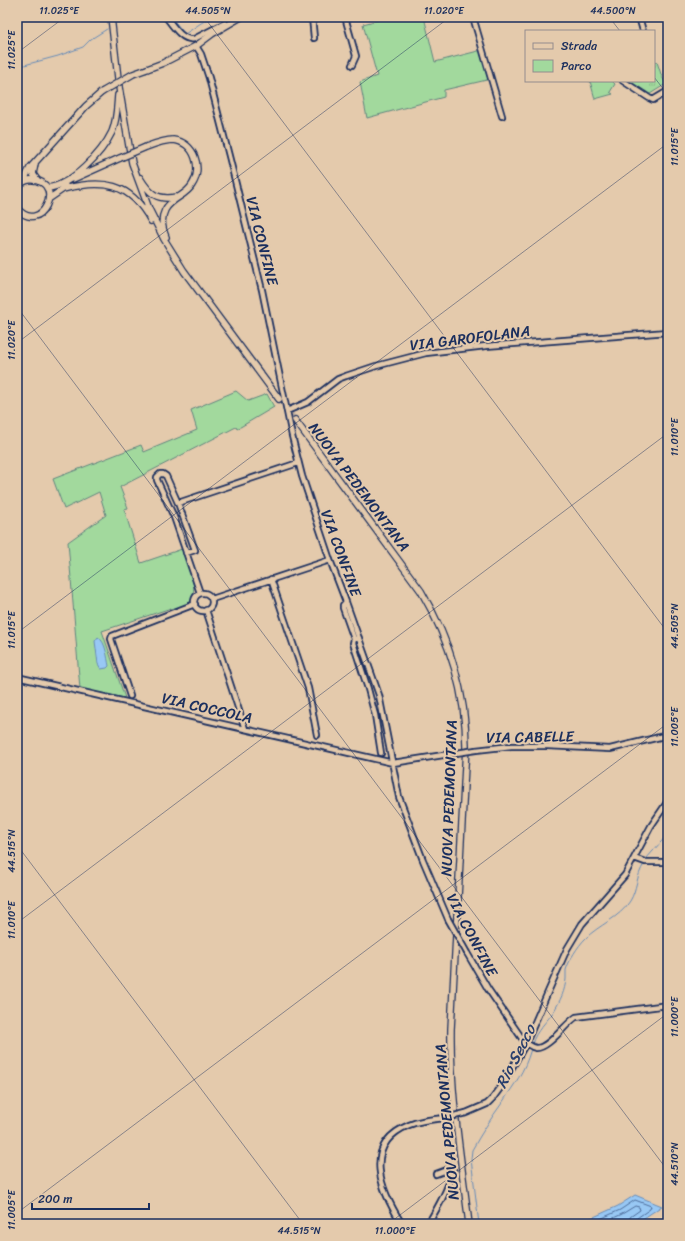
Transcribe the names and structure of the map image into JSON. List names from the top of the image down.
{
  "streets": {
    "main road": ["NUOVA PEDEMONTANA"],
    "street": [
      "VIA CONFINE",
      "VIA GAROFOLANA",
      "VIA COCCOLA",
      "VIA CABELLE"
    ]
  },
  "crossings": [
    ["VIA CONFINE", "VIA GAROFOLANA"],
    ["VIA CONFINE", "VIA COCCOLA"],
    ["VIA CONFINE", "VIA CABELLE"],
    ["VIA COCCOLA", "VIA CABELLE"]
  ],
  "water": ["Rio Secco"],
  "legend": ["Strada", "Parco"],
  "scale_bar": "200 m",
  "coordinates": [
    "11.025°E",
    "44.505°N",
    "11.020°E",
    "44.500°N",
    "11.015°E",
    "11.010°E",
    "11.005°E",
    "44.515°N",
    "11.000°E",
    "44.510°N"
  ]
}
